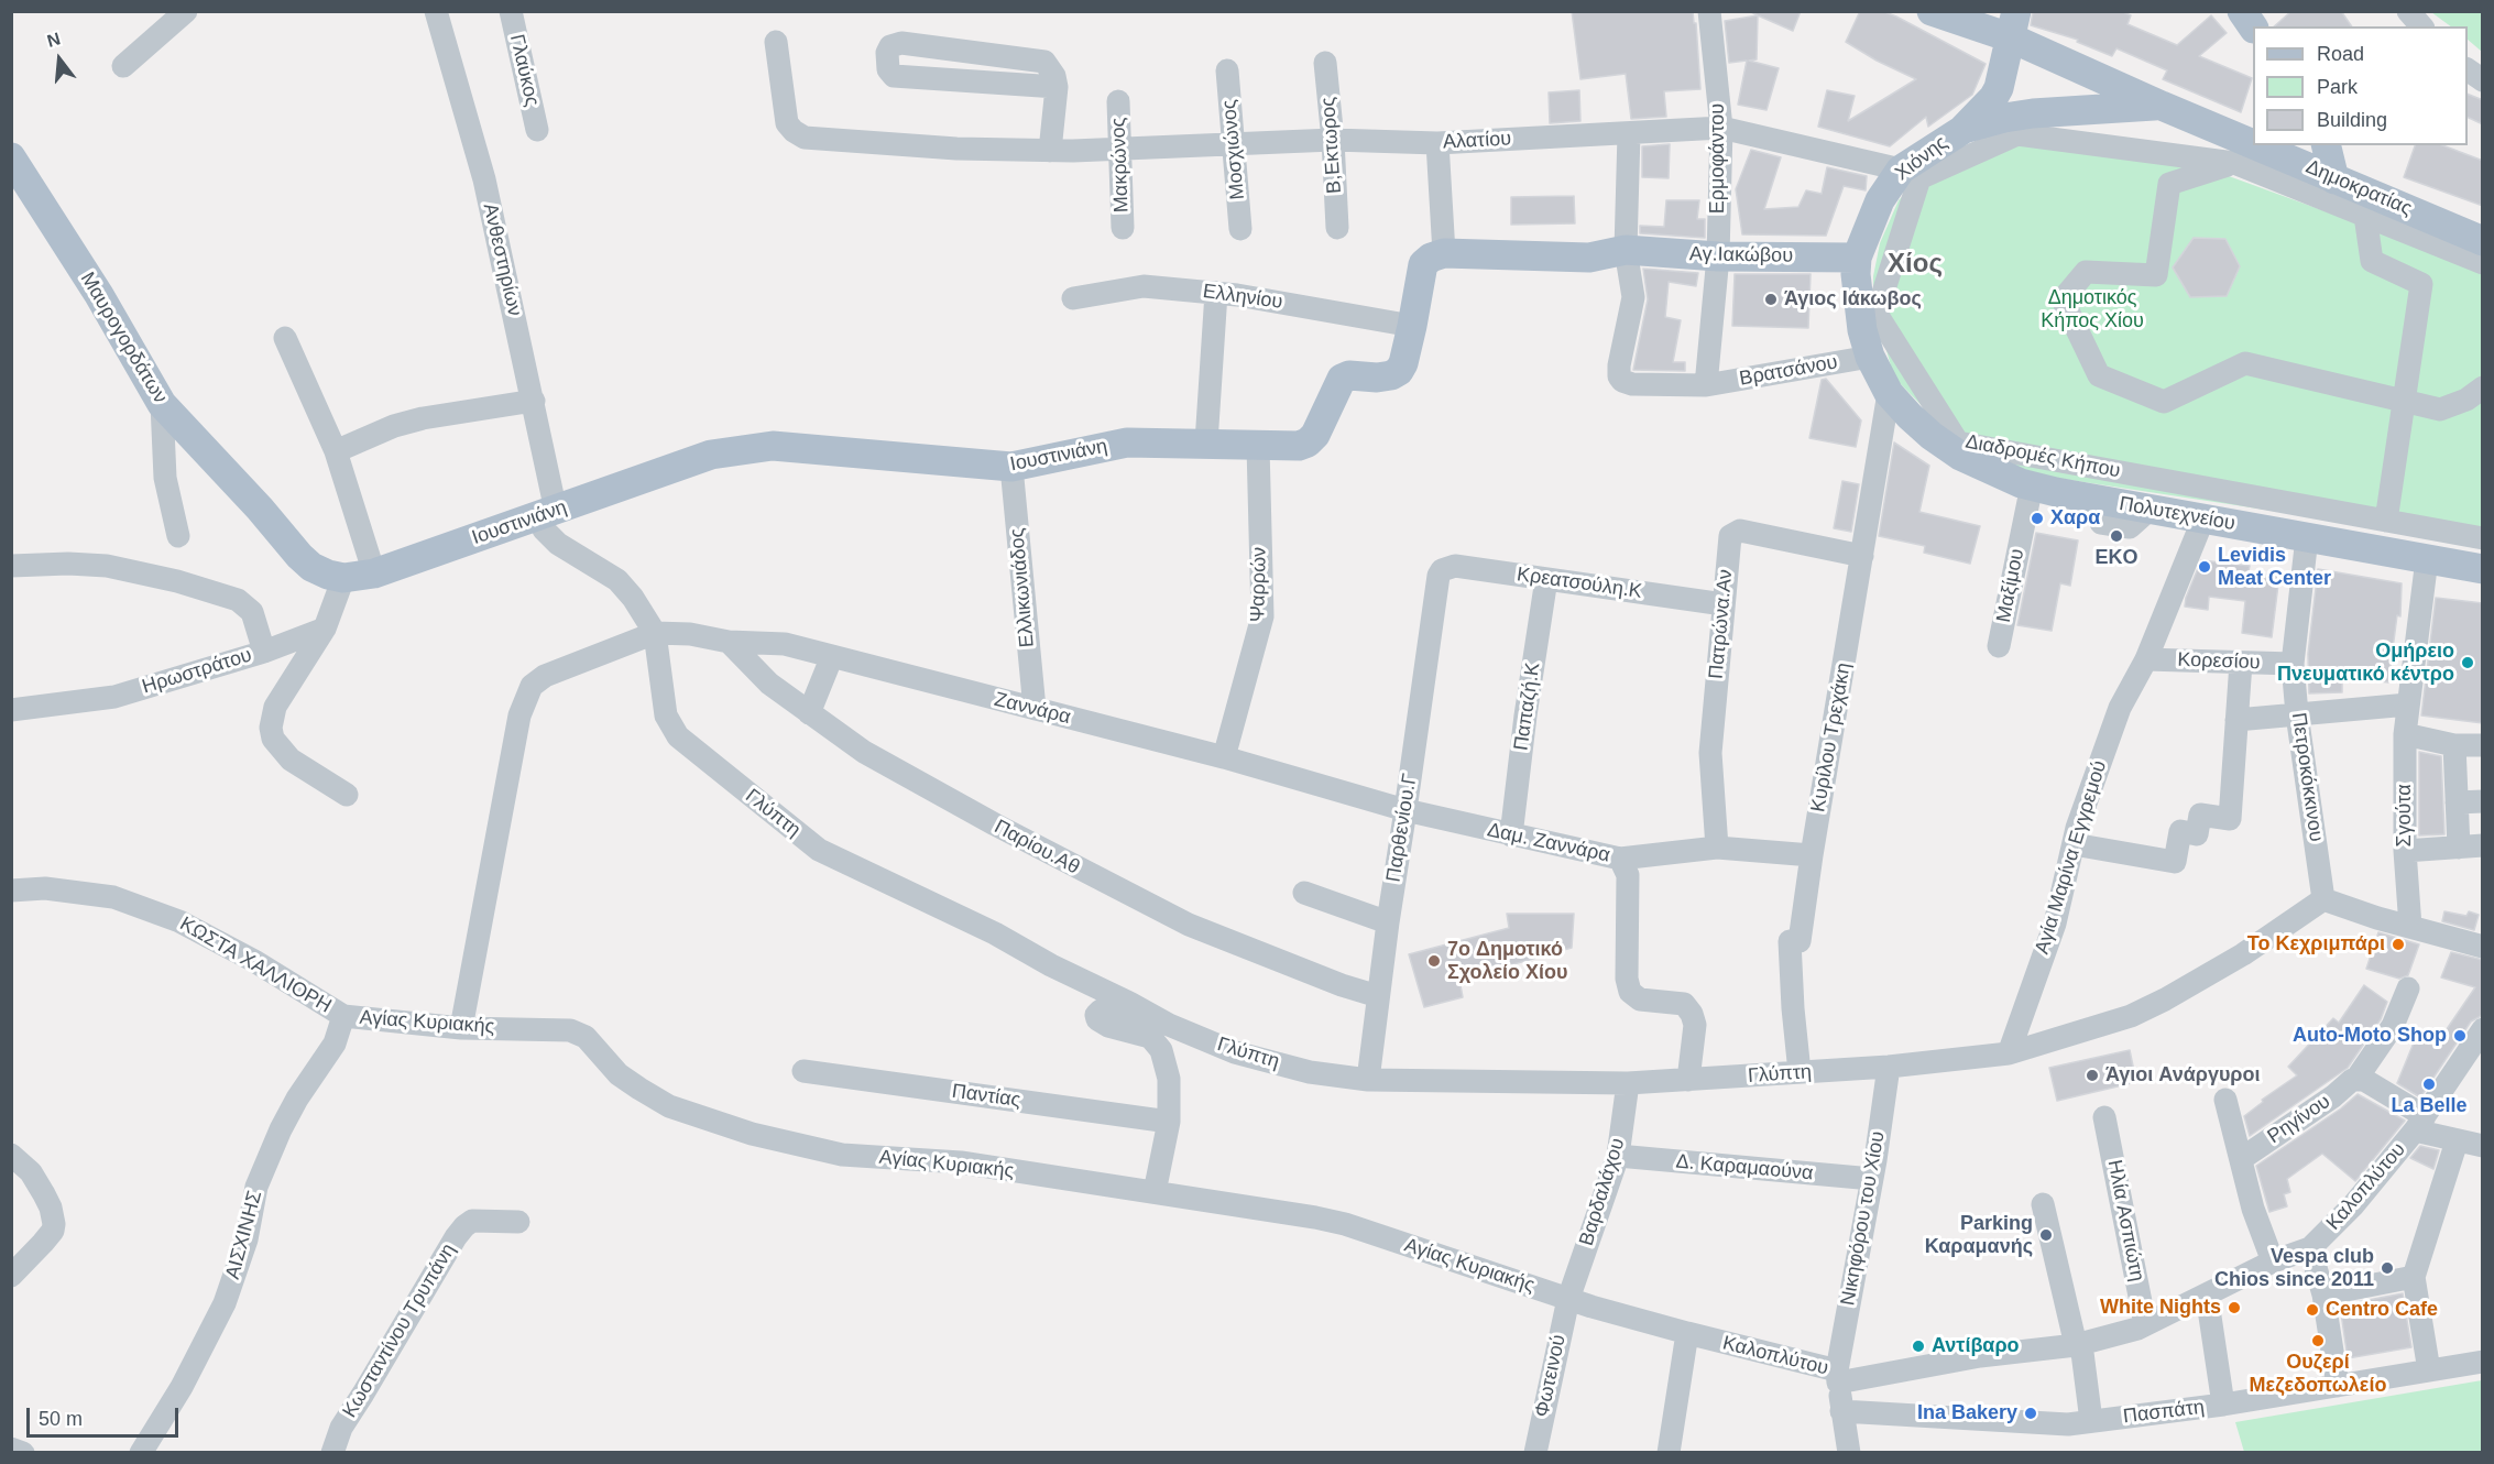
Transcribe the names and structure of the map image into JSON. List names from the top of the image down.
{
  "streets": {
    "main road": [
      "Χιόνης",
      "Δημοκρατίας",
      "Αγ.Ιακώβου",
      "Μαυρογορδάτων",
      "Ιουστινιάνη",
      "Πολυτεχνείου"
    ],
    "street": [
      "Γλαύκος",
      "Αλατίου",
      "Β,Εκτωρος",
      "Μοσχιώνος",
      "Ερμοφάντου",
      "Μακρώνος",
      "Ανθεστηρίων",
      "Ελληνίου",
      "Βρατσάνου",
      "Διαδρομές Κήπου",
      "Κρεατσούλη.Κ",
      "Ψαρρών",
      "Μαξίμου",
      "Ελλικωνιάδος",
      "Πατρώνα.Αν",
      "Κορεσίου",
      "Ηρωστράτου",
      "Παπαζή.Κ",
      "Ζαννάρα",
      "Κυρίλου Τρεχάκη",
      "Πετροκόκκινου",
      "Γλύπτη",
      "Σγούτα",
      "Παρθενίου.Γ",
      "Δαμ. Ζαννάρα",
      "Παρίου.Αθ",
      "Αγία Μαρίνα Εγγρεμού",
      "ΚΩΣΤΑ ΧΑΛΛΙΟΡΗ",
      "Αγίας Κυριακής",
      "Παντίας",
      "Ρηγίνου",
      "Δ. Καραμαούνα",
      "Καλοπλύτου",
      "Βαρδαλάχου",
      "Νικηφόρου του Χίου",
      "Ηλία Ασπιώτη",
      "ΑΙΣΧΙΝΗΣ",
      "Κωσταντίνου Τρυπάνη",
      "Φωτεινού",
      "Πασπάτη"
    ]
  },
  "crossings": [
    ["Αλατίου", "Β,Εκτωρος"],
    ["Αλατίου", "Μοσχιώνος"],
    ["Αλατίου", "Ερμοφάντου"],
    ["Αλατίου", "Χιόνης"],
    ["Αλατίου", "Μακρώνος"],
    ["Ερμοφάντου", "Αγ.Ιακώβου"],
    ["Ερμοφάντου", "Βρατσάνου"],
    ["Χιόνης", "Δημοκρατίας"],
    ["Χιόνης", "Αγ.Ιακώβου"],
    ["Χιόνης", "Βρατσάνου"],
    ["Χιόνης", "Πολυτεχνείου"],
    ["Αγ.Ιακώβου", "Βρατσάνου"],
    ["Ανθεστηρίων", "Ιουστινιάνη"],
    ["Ελληνίου", "Ιουστινιάνη"],
    ["Μαυρογορδάτων", "Ιουστινιάνη"],
    ["Βρατσάνου", "Πολυτεχνείου"],
    ["Ιουστινιάνη", "Ψαρρών"],
    ["Ιουστινιάνη", "Ελλικωνιάδος"],
    ["Πολυτεχνείου", "Μαξίμου"],
    ["Πολυτεχνείου", "Κυρίλου Τρεχάκη"],
    ["Πολυτεχνείου", "Πετροκόκκινου"],
    ["Πολυτεχνείου", "Σγούτα"],
    ["Πολυτεχνείου", "Αγία Μαρίνα Εγγρεμού"],
    ["Κρεατσούλη.Κ", "Πατρώνα.Αν"],
    ["Κρεατσούλη.Κ", "Παπαζή.Κ"],
    ["Κρεατσούλη.Κ", "Παρθενίου.Γ"],
    ["Ψαρρών", "Ζαννάρα"],
    ["Ελλικωνιάδος", "Ζαννάρα"],
    ["Πατρώνα.Αν", "Κυρίλου Τρεχάκη"],
    ["Πατρώνα.Αν", "Δαμ. Ζαννάρα"],
    ["Κορεσίου", "Πετροκόκκινου"],
    ["Κορεσίου", "Αγία Μαρίνα Εγγρεμού"],
    ["Παπαζή.Κ", "Δαμ. Ζαννάρα"],
    ["Ζαννάρα", "Γλύπτη"],
    ["Ζαννάρα", "Παρθενίου.Γ"],
    ["Ζαννάρα", "Δαμ. Ζαννάρα"],
    ["Ζαννάρα", "Παρίου.Αθ"],
    ["Κυρίλου Τρεχάκη", "Γλύπτη"],
    ["Κυρίλου Τρεχάκη", "Δαμ. Ζαννάρα"],
    ["Πετροκόκκινου", "Γλύπτη"],
    ["Γλύπτη", "Παρθενίου.Γ"],
    ["Γλύπτη", "Αγία Μαρίνα Εγγρεμού"],
    ["Γλύπτη", "Βαρδαλάχου"],
    ["Γλύπτη", "Νικηφόρου του Χίου"],
    ["Παρθενίου.Γ", "Δαμ. Ζαννάρα"],
    ["Παρθενίου.Γ", "Παρίου.Αθ"],
    ["ΚΩΣΤΑ ΧΑΛΛΙΟΡΗ", "Αγίας Κυριακής"],
    ["ΚΩΣΤΑ ΧΑΛΛΙΟΡΗ", "ΑΙΣΧΙΝΗΣ"],
    ["Αγίας Κυριακής", "Καλοπλύτου"],
    ["Αγίας Κυριακής", "Βαρδαλάχου"],
    ["Αγίας Κυριακής", "ΑΙΣΧΙΝΗΣ"],
    ["Αγίας Κυριακής", "Φωτεινού"],
    ["Δ. Καραμαούνα", "Βαρδαλάχου"],
    ["Δ. Καραμαούνα", "Νικηφόρου του Χίου"],
    ["Καλοπλύτου", "Βαρδαλάχου"],
    ["Καλοπλύτου", "Νικηφόρου του Χίου"],
    ["Καλοπλύτου", "Ηλία Ασπιώτη"],
    ["Καλοπλύτου", "Φωτεινού"],
    ["Βαρδαλάχου", "Φωτεινού"],
    ["Νικηφόρου του Χίου", "Πασπάτη"]
  ],
  "districts": ["Χίος"],
  "parks": ["Δημοτικός Κήπος Χίου"],
  "places": [
    "Άγιος Ιάκωβος",
    "Χαρα",
    "EKO",
    "Levidis Meat Center",
    "Ομήρειο Πνευματικό κέντρο",
    "Το Κεχριμπάρι",
    "7ο Δημοτικό Σχολείο Χίου",
    "Auto-Moto Shop",
    "Άγιοι Ανάργυροι",
    "La Belle",
    "Parking Καραμανής",
    "Vespa club Chios since 2011",
    "White Nights",
    "Centro Cafe",
    "Ουζερί Μεζεδοπωλείο",
    "Αντίβαρο",
    "Ina Bakery"
  ],
  "legend": ["Road", "Park", "Building"],
  "scale_bar": "50 m",
  "north": "top"
}
